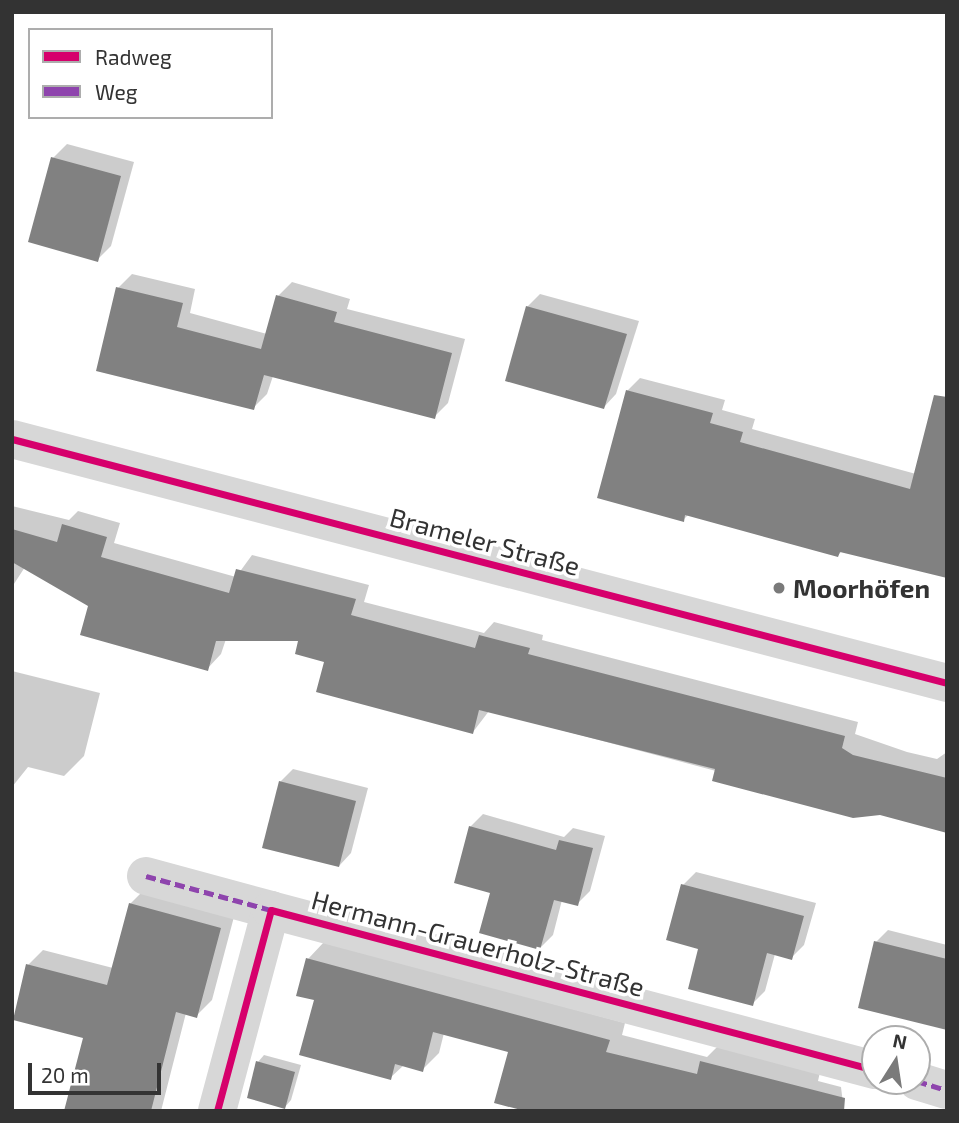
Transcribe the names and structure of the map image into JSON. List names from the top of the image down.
{
  "streets": {
    "street": ["Brameler Straße", "Hermann-Grauerholz-Straße"]
  },
  "places": ["Moorhöfen"],
  "legend": ["Radweg", "Weg"],
  "scale_bar": "20 m",
  "north": "top"
}
